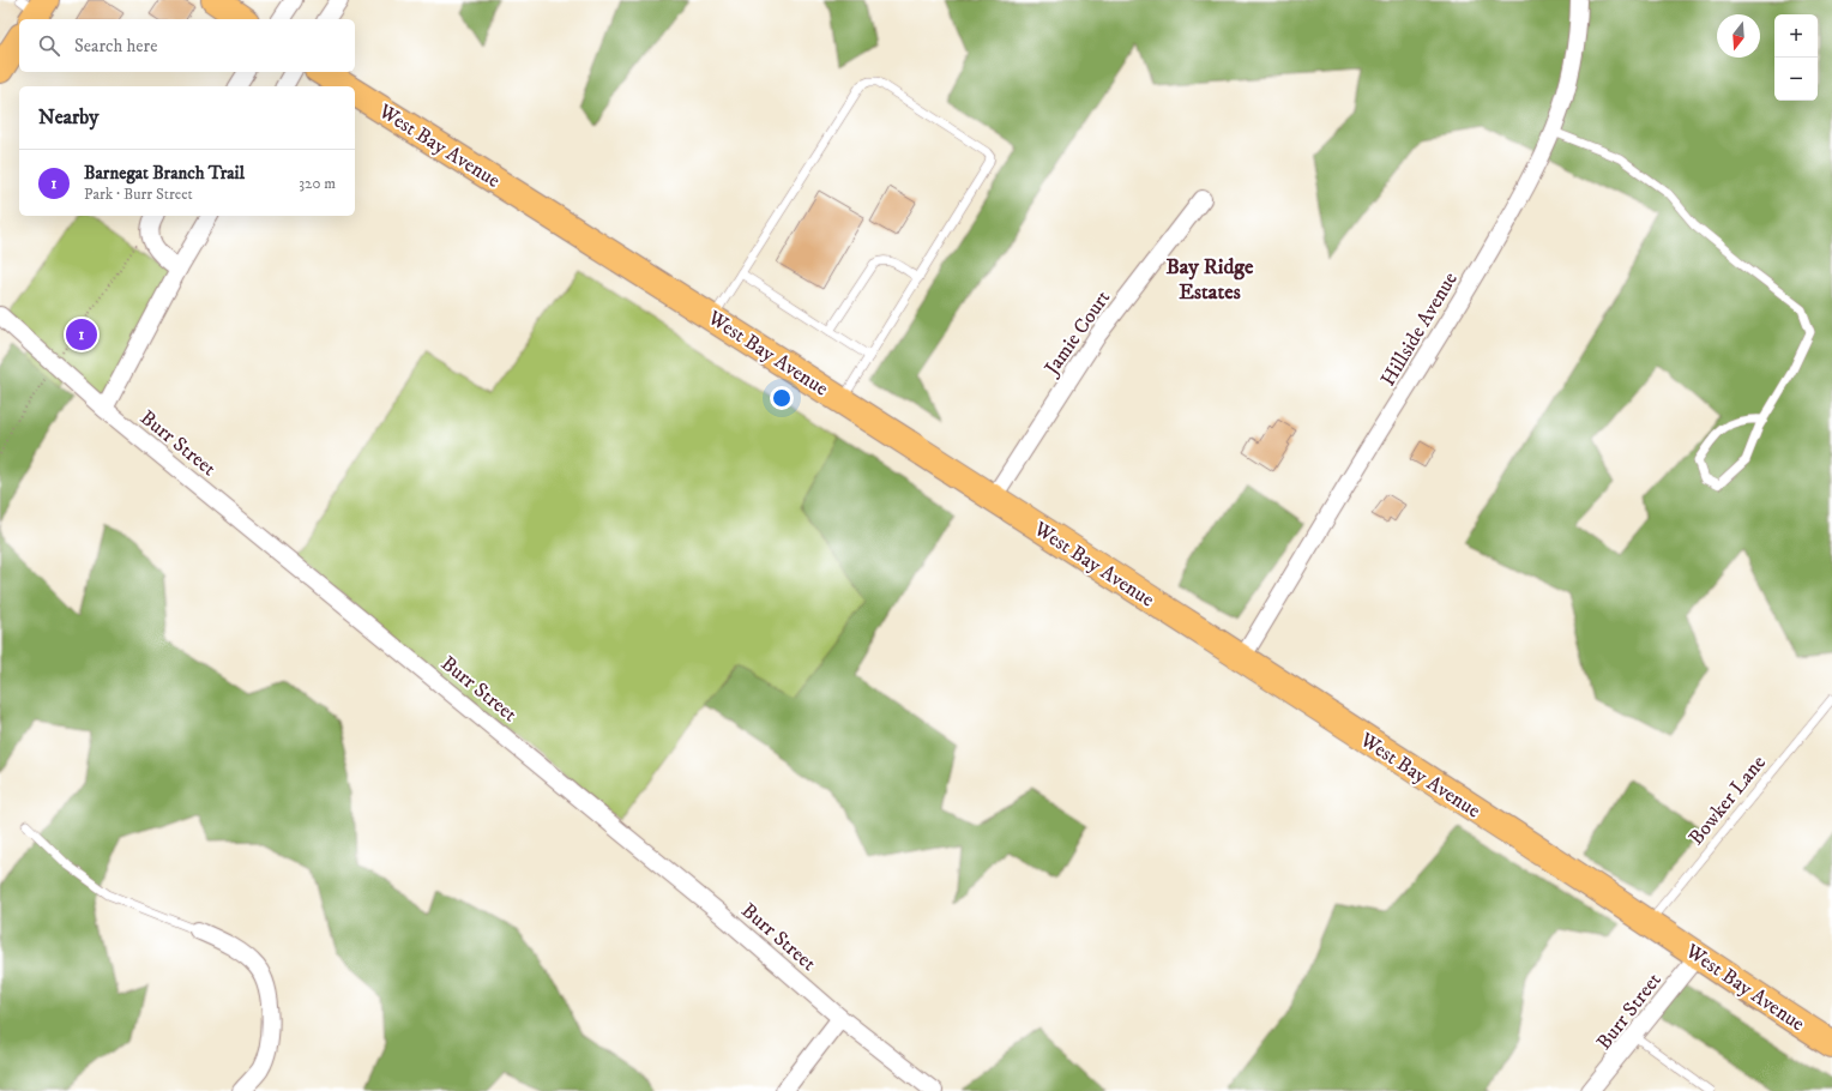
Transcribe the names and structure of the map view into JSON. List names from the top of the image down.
{
  "streets": {
    "main road": ["West Bay Avenue"],
    "street": ["Hillside Avenue", "Jamie Court", "Burr Street"],
    "lane": ["Bowker Lane"]
  },
  "crossings": [
    ["West Bay Avenue", "Hillside Avenue"],
    ["West Bay Avenue", "Jamie Court"],
    ["West Bay Avenue", "Burr Street"],
    ["West Bay Avenue", "Bowker Lane"]
  ],
  "districts": ["Bay Ridge Estates"],
  "north": "bottom",
  "page": {
    "map_buttons": ["+", "−"],
    "search": "Search here",
    "heading": "Nearby",
    "list": [
      {
        "mark": "1",
        "name": "Barnegat Branch Trail",
        "note": "Park · Burr Street",
        "value": "320 m"
      }
    ],
    "pins": "1"
  }
}
